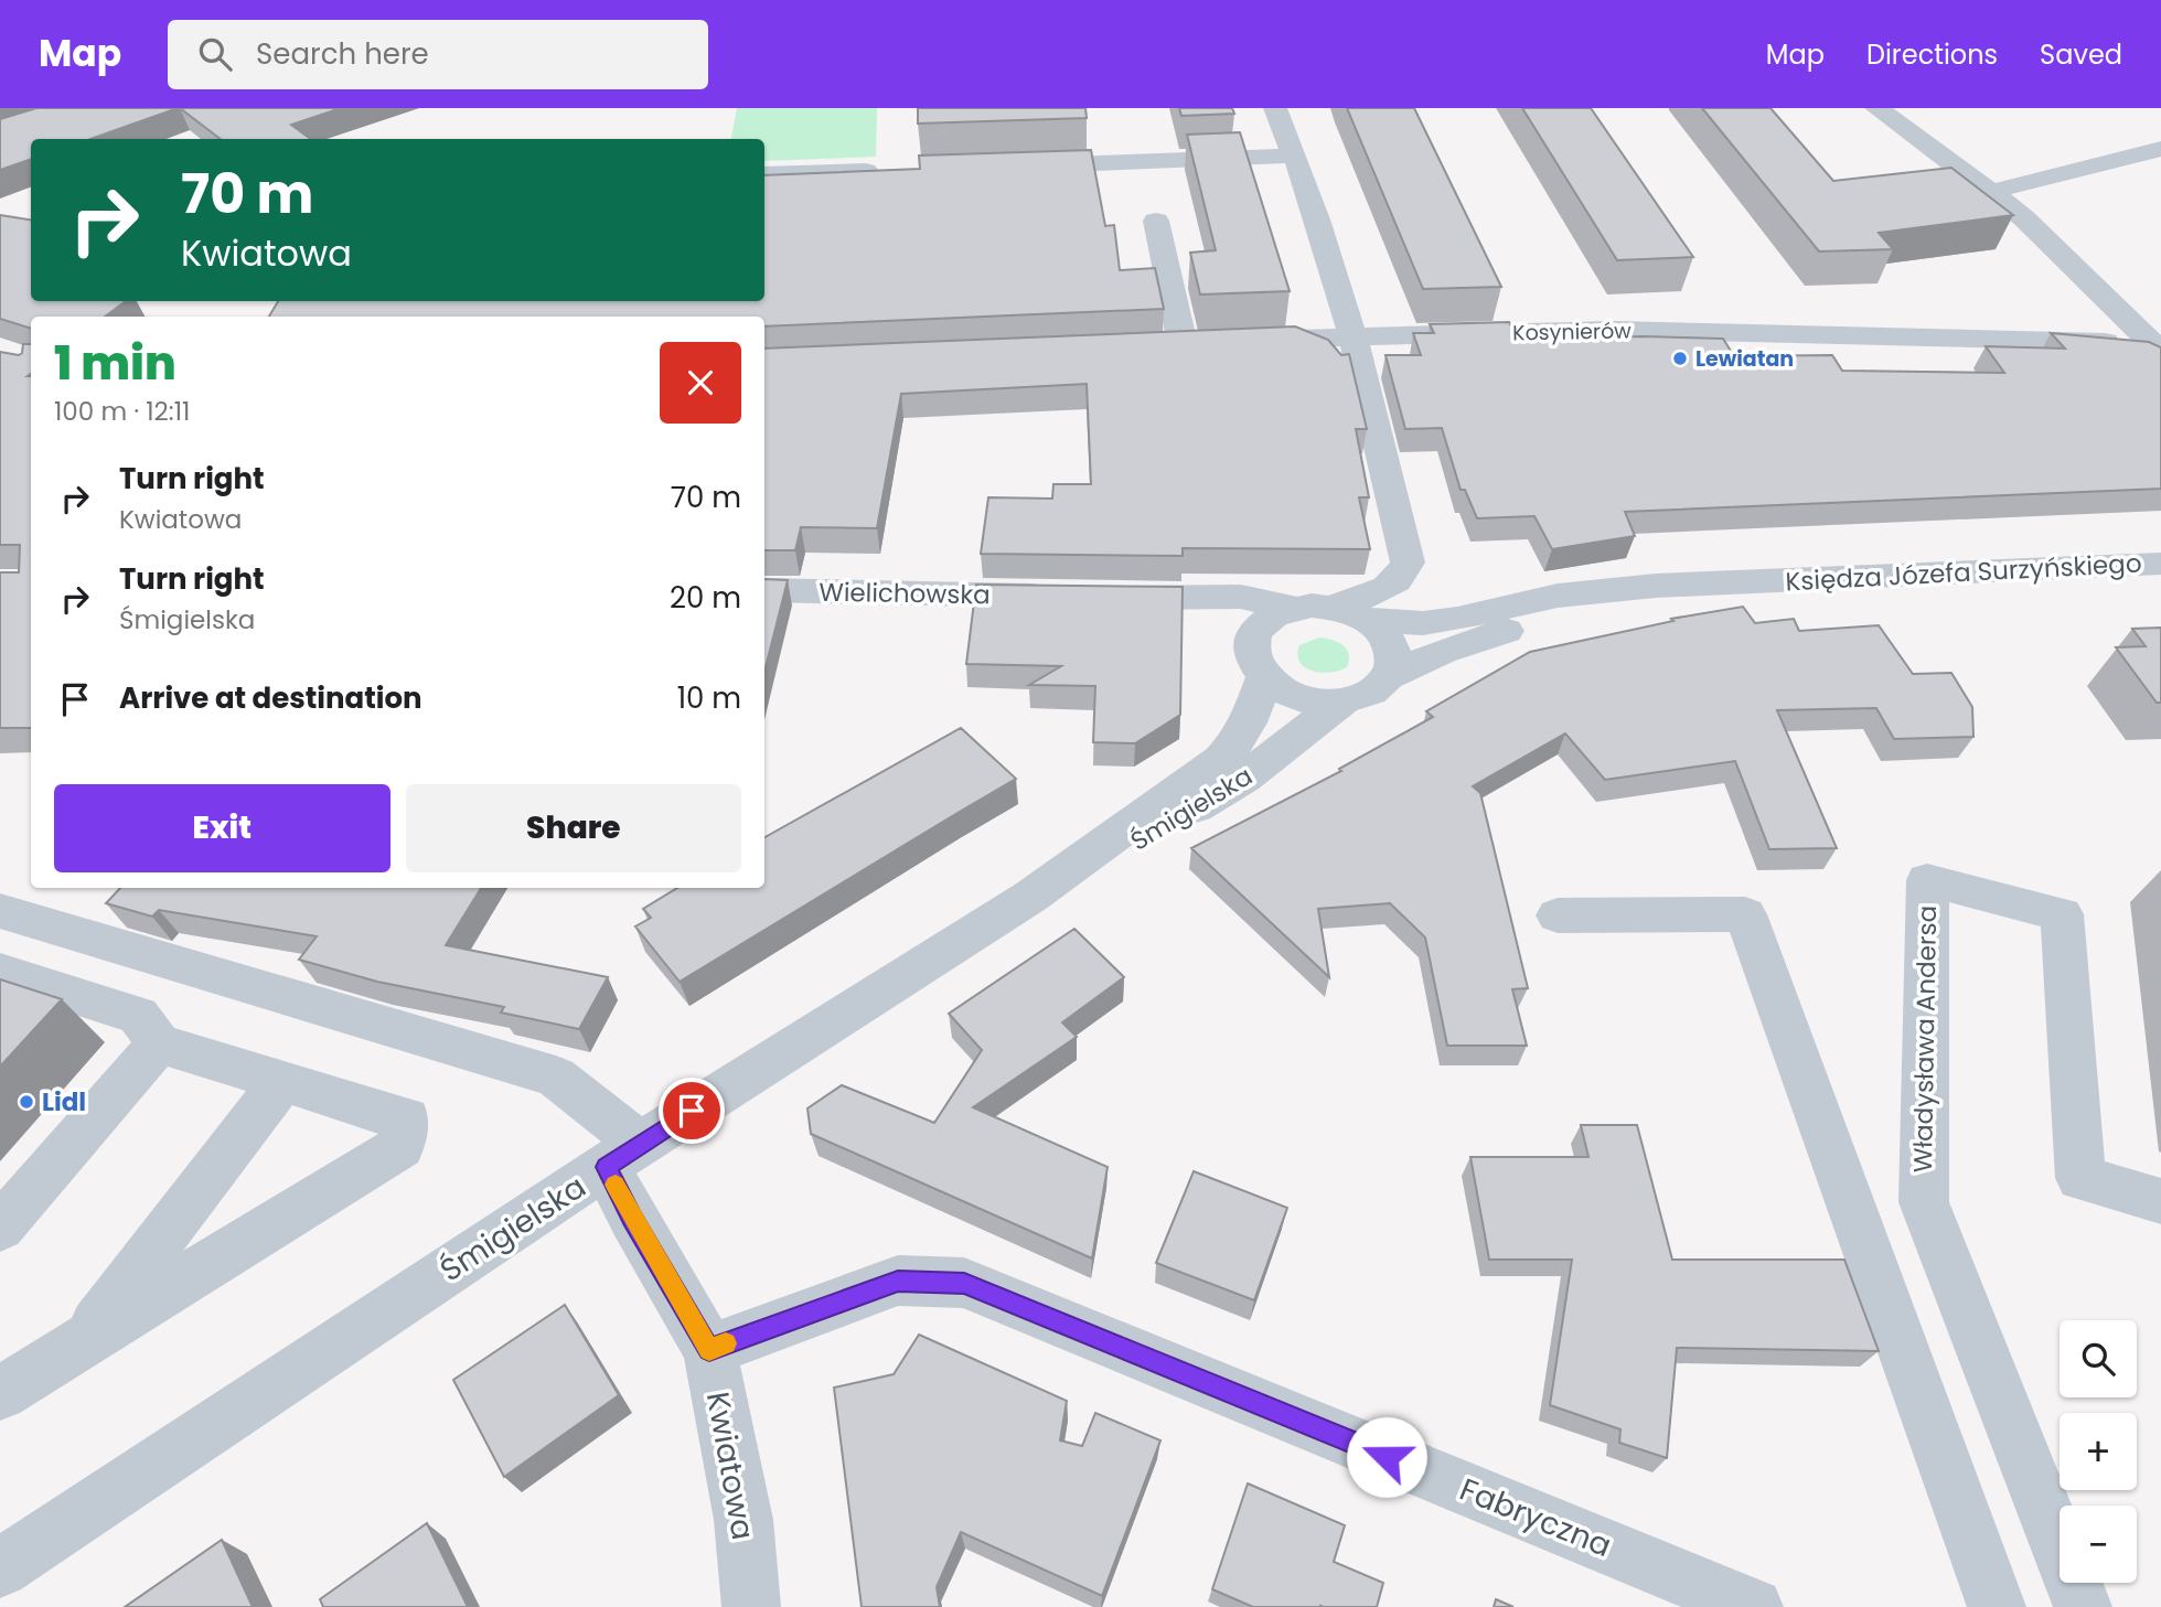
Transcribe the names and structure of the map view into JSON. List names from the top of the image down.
{
  "streets": {
    "street": [
      "Kosynierów",
      "Księdza Józefa Surzyńskiego",
      "Wielichowska",
      "Śmigielska",
      "Władysława Andersa",
      "Kwiatowa",
      "Fabryczna"
    ]
  },
  "crossings": [
    ["Księdza Józefa Surzyńskiego", "Wielichowska"],
    ["Księdza Józefa Surzyńskiego", "Śmigielska"],
    ["Wielichowska", "Śmigielska"],
    ["Śmigielska", "Kwiatowa"],
    ["Kwiatowa", "Fabryczna"]
  ],
  "places": ["Lewiatan", "Lidl"],
  "page": {
    "header": "Map",
    "search": "Search here",
    "nav": ["Map", "Directions", "Saved"],
    "turn": ["70 m", "Kwiatowa"],
    "heading": ["1 min", "100 m · 12:11"],
    "list": [
      {
        "name": "Turn right",
        "note": "Kwiatowa",
        "value": "70 m"
      },
      {
        "name": "Turn right",
        "note": "Śmigielska",
        "value": "20 m"
      },
      {
        "name": "Arrive at destination",
        "value": "10 m"
      }
    ],
    "buttons": ["Exit", "Share"],
    "map_buttons": ["+", "−"]
  }
}
